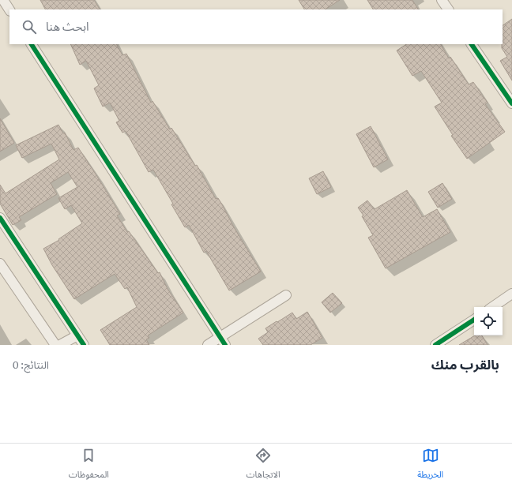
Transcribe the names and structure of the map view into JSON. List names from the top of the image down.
{
  "page": {
    "search": "ابحث هنا",
    "heading": ["بالقرب منك", "النتائج: 0"],
    "nav": ["الخريطة", "الاتجاهات", "المحفوظات"]
  }
}
